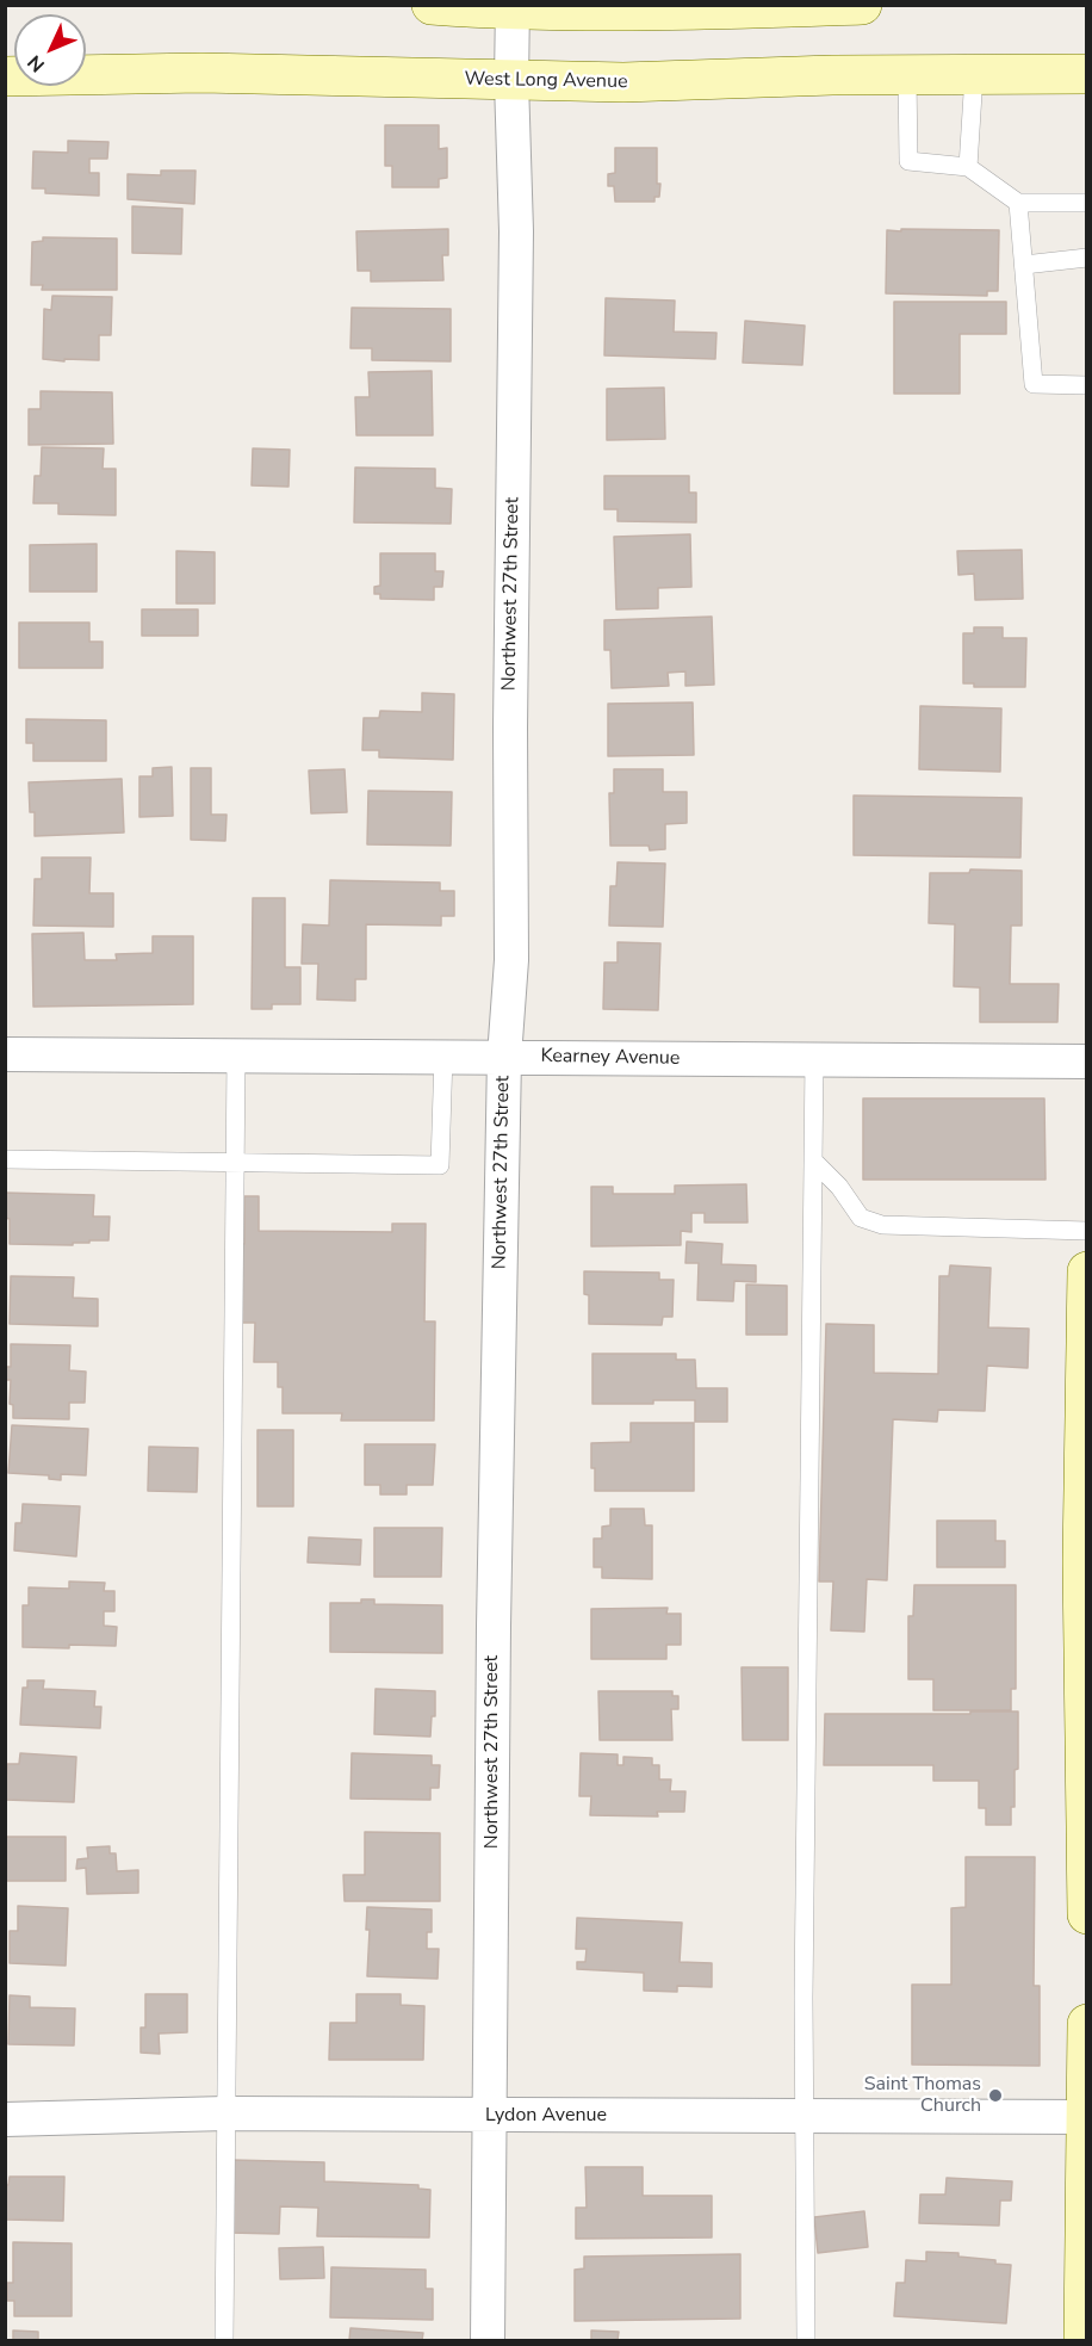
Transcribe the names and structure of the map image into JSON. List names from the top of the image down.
{
  "streets": {
    "main road": ["West Long Avenue"],
    "street": ["Northwest 27th Street", "Kearney Avenue", "Lydon Avenue"]
  },
  "crossings": [
    ["West Long Avenue", "Northwest 27th Street"],
    ["Northwest 27th Street", "Kearney Avenue"],
    ["Northwest 27th Street", "Lydon Avenue"]
  ],
  "places": ["Saint Thomas Church"],
  "north": "bottom left"
}
